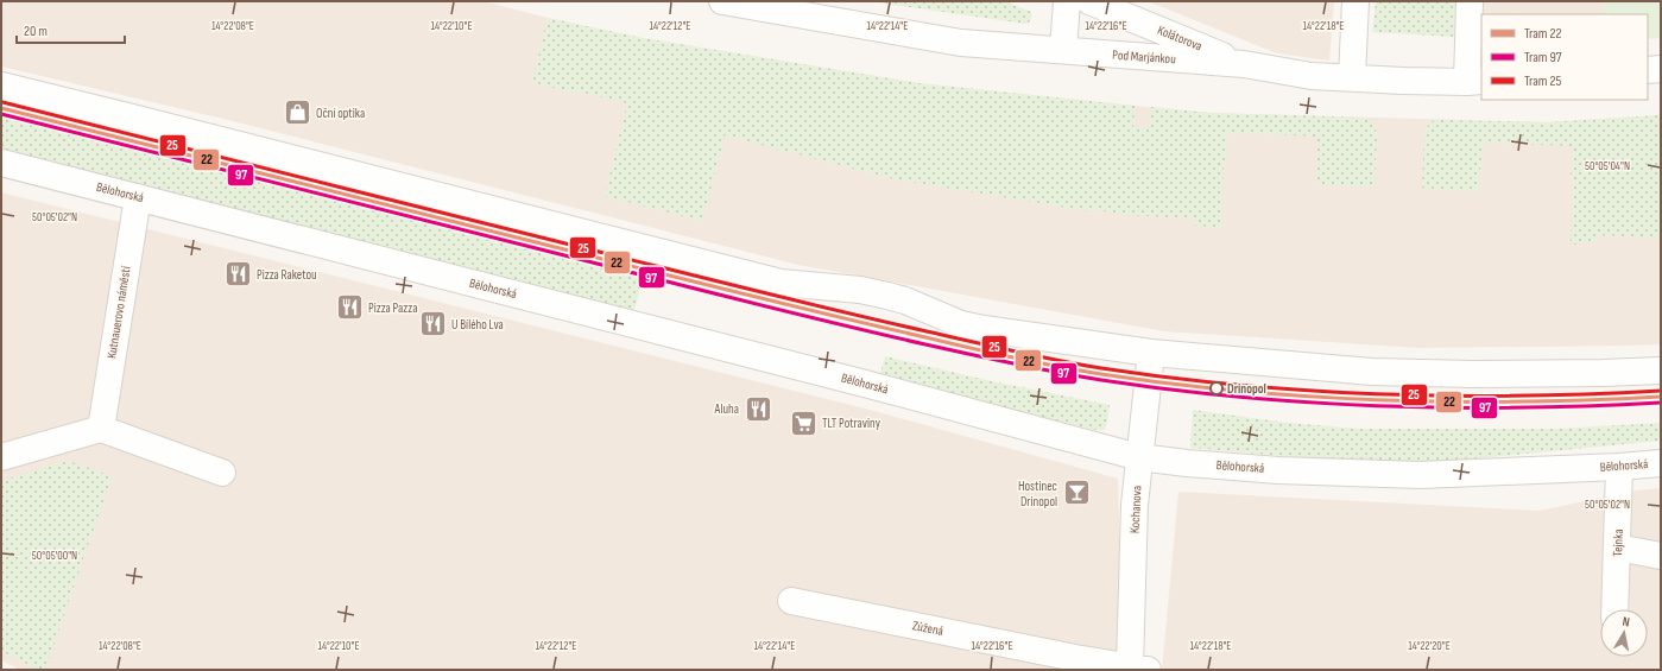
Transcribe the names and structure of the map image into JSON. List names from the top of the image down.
{
  "streets": {
    "street": [
      "Kolátorova",
      "Pod Marjánkou",
      "Bělohorská",
      "Kutnauerovo náměstí",
      "Kochanova",
      "Tejnka",
      "Zúžená"
    ]
  },
  "crossings": [
    ["Kolátorova", "Pod Marjánkou"],
    ["Bělohorská", "Kutnauerovo náměstí"],
    ["Bělohorská", "Kochanova"],
    ["Bělohorská", "Tejnka"],
    ["Kochanova", "Zúžená"]
  ],
  "places": {
    "shop": ["Oční optika"],
    "restaurant": [
      "Pizza Raketou",
      "Pizza Pazza",
      "U Bílého Lva",
      "Aluha"
    ],
    "other": ["Drinopol"],
    "supermarket": ["TLT Potraviny"],
    "bar": ["Hostinec Drinopol"]
  },
  "lines": ["tram line 25", "tram line 22", "tram line 97"],
  "legend": ["Tram 22", "Tram 97", "Tram 25"],
  "scale_bar": "20 m",
  "north": "top",
  "coordinates": [
    "14°22'08\"E",
    "14°22'10\"E",
    "14°22'12\"E",
    "14°22'14\"E",
    "14°22'16\"E",
    "14°22'18\"E",
    "50°05'04\"N",
    "50°05'02\"N",
    "50°05'00\"N",
    "14°22'20\"E"
  ]
}
